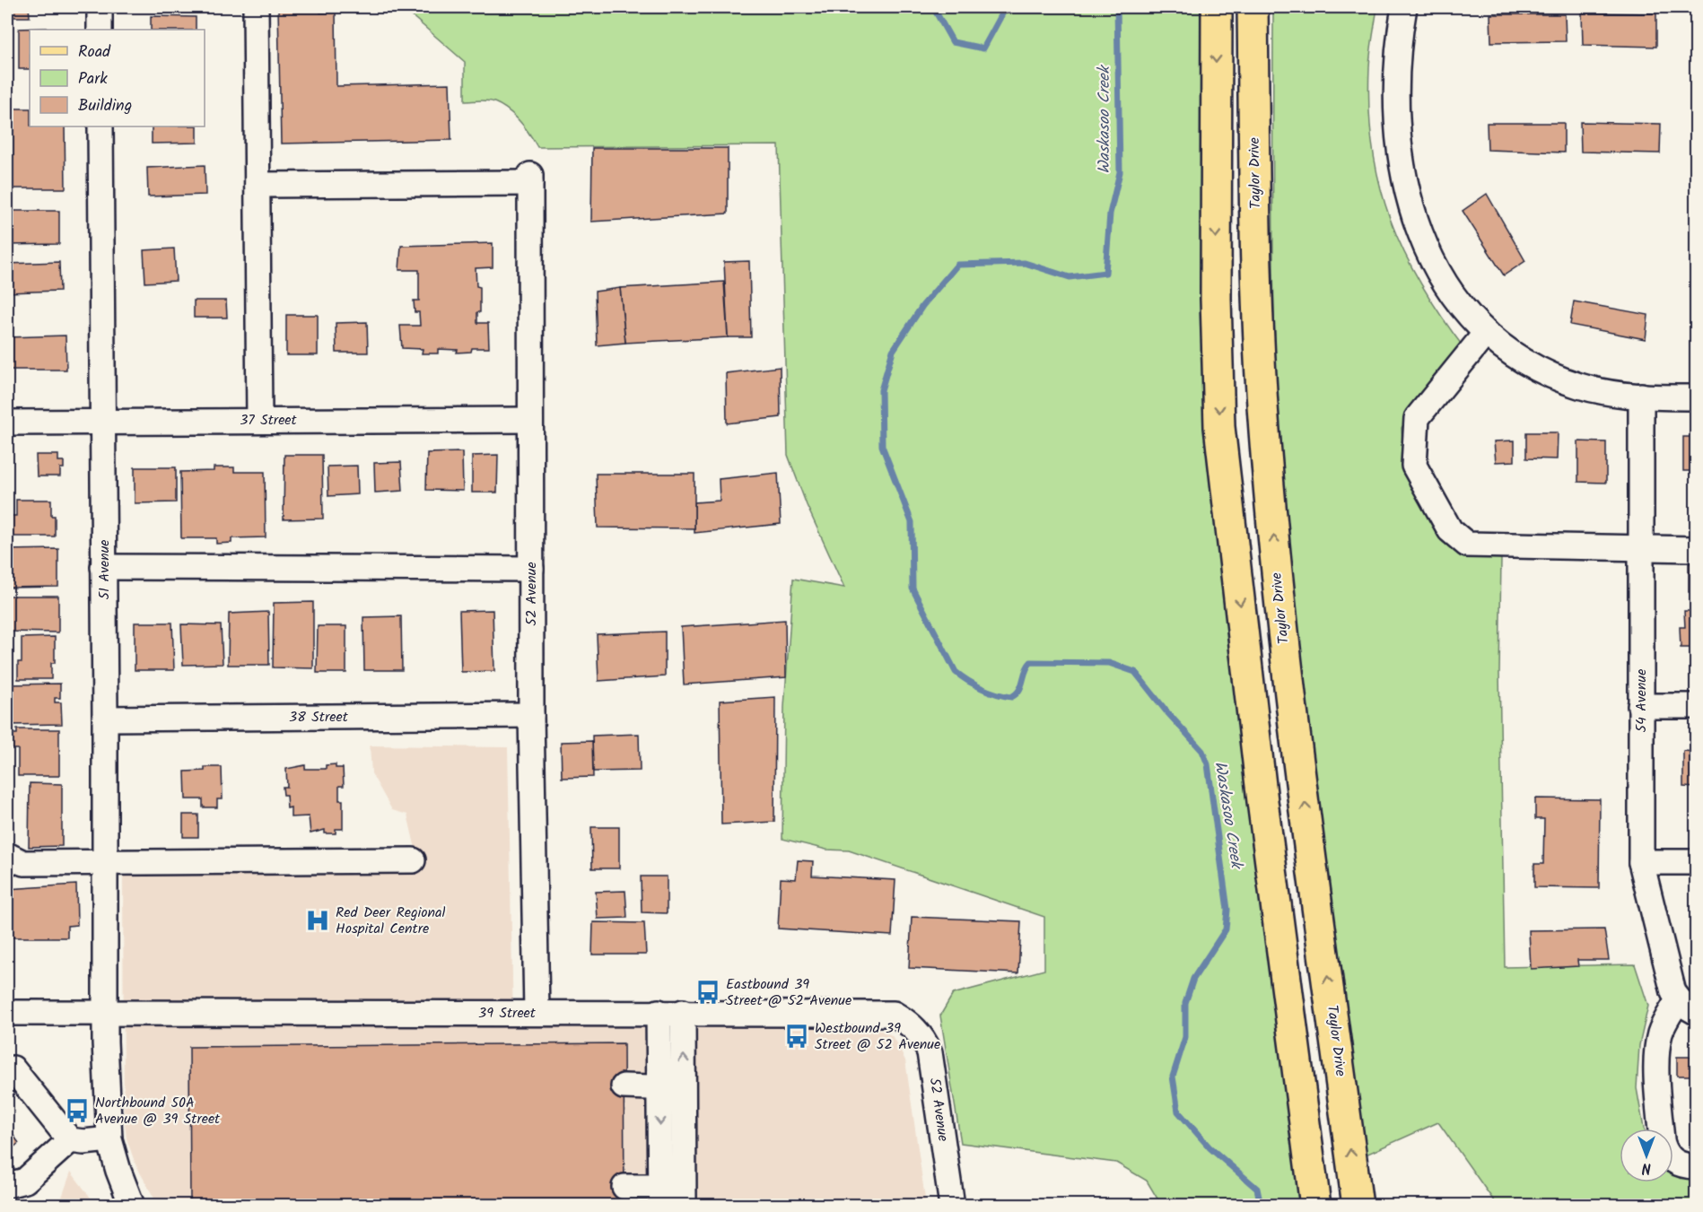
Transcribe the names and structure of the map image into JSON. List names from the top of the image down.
{
  "streets": {
    "main road": ["Taylor Drive"],
    "street": [
      "37 Street",
      "51 Avenue",
      "52 Avenue",
      "54 Avenue",
      "38 Street",
      "39 Street"
    ]
  },
  "crossings": [
    ["37 Street", "51 Avenue"],
    ["37 Street", "52 Avenue"],
    ["51 Avenue", "38 Street"],
    ["51 Avenue", "39 Street"],
    ["52 Avenue", "38 Street"],
    ["52 Avenue", "39 Street"]
  ],
  "water": ["Waskasoo Creek"],
  "places": {
    "hospital": ["Red Deer Regional Hospital Centre"],
    "bus stop": ["Eastbound 39 Street @ 52 Avenue", "Westbound 39 Street @ 52 Avenue", "Northbound 50A Avenue @ 39 Street"]
  },
  "legend": ["Road", "Park", "Building"],
  "north": "bottom"
}
